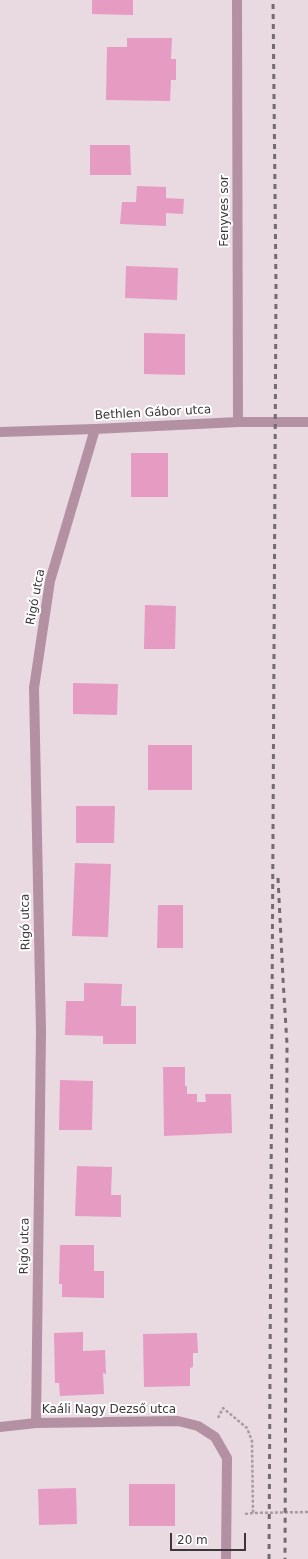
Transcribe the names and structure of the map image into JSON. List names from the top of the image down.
{
  "streets": {
    "street": [
      "Fenyves sor",
      "Bethlen Gábor utca",
      "Rigó utca",
      "Kaáli Nagy Dezső utca"
    ]
  },
  "crossings": [
    ["Fenyves sor", "Bethlen Gábor utca"],
    ["Bethlen Gábor utca", "Rigó utca"],
    ["Rigó utca", "Kaáli Nagy Dezső utca"]
  ],
  "scale_bar": "20 m"
}
